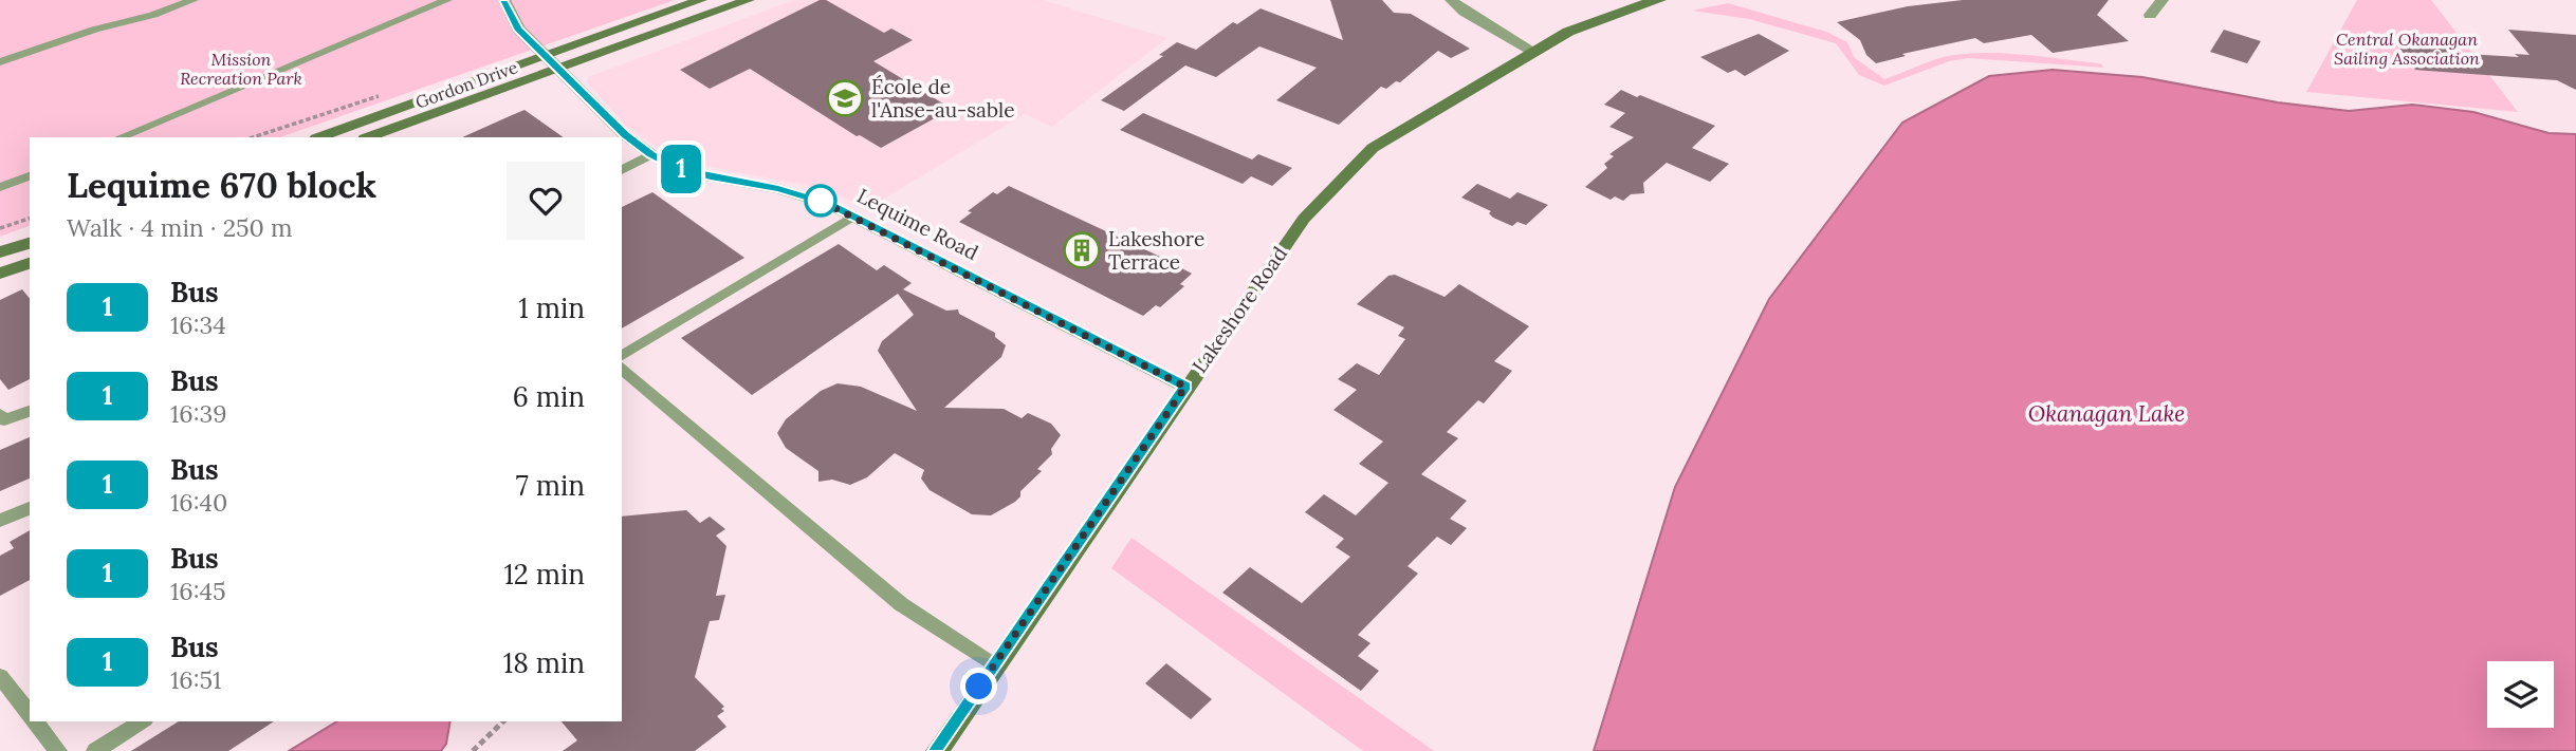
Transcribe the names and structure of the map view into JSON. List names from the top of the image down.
{
  "streets": {
    "main road": ["Gordon Drive", "Lakeshore Road"],
    "street": ["Lequime Road"]
  },
  "crossings": [
    ["Gordon Drive", "Lequime Road"],
    ["Lequime Road", "Lakeshore Road"]
  ],
  "water": ["Okanagan Lake"],
  "parks": ["Central Okanagan Sailing Association", "Mission Recreation Park"],
  "places": {
    "school or university": ["École de l'Anse-au-sable"],
    "building": ["Lakeshore Terrace"]
  },
  "lines": ["bus line 1"],
  "page": {
    "on_map": "1",
    "heading": ["Lequime 670 block", "Walk · 4 min · 250 m"],
    "list": [
      {
        "mark": "1",
        "name": "Bus",
        "note": "16:34",
        "value": "1 min"
      },
      {
        "mark": "1",
        "name": "Bus",
        "note": "16:39",
        "value": "6 min"
      },
      {
        "mark": "1",
        "name": "Bus",
        "note": "16:40",
        "value": "7 min"
      },
      {
        "mark": "1",
        "name": "Bus",
        "note": "16:45",
        "value": "12 min"
      },
      {
        "mark": "1",
        "name": "Bus",
        "note": "16:51",
        "value": "18 min"
      }
    ]
  }
}
